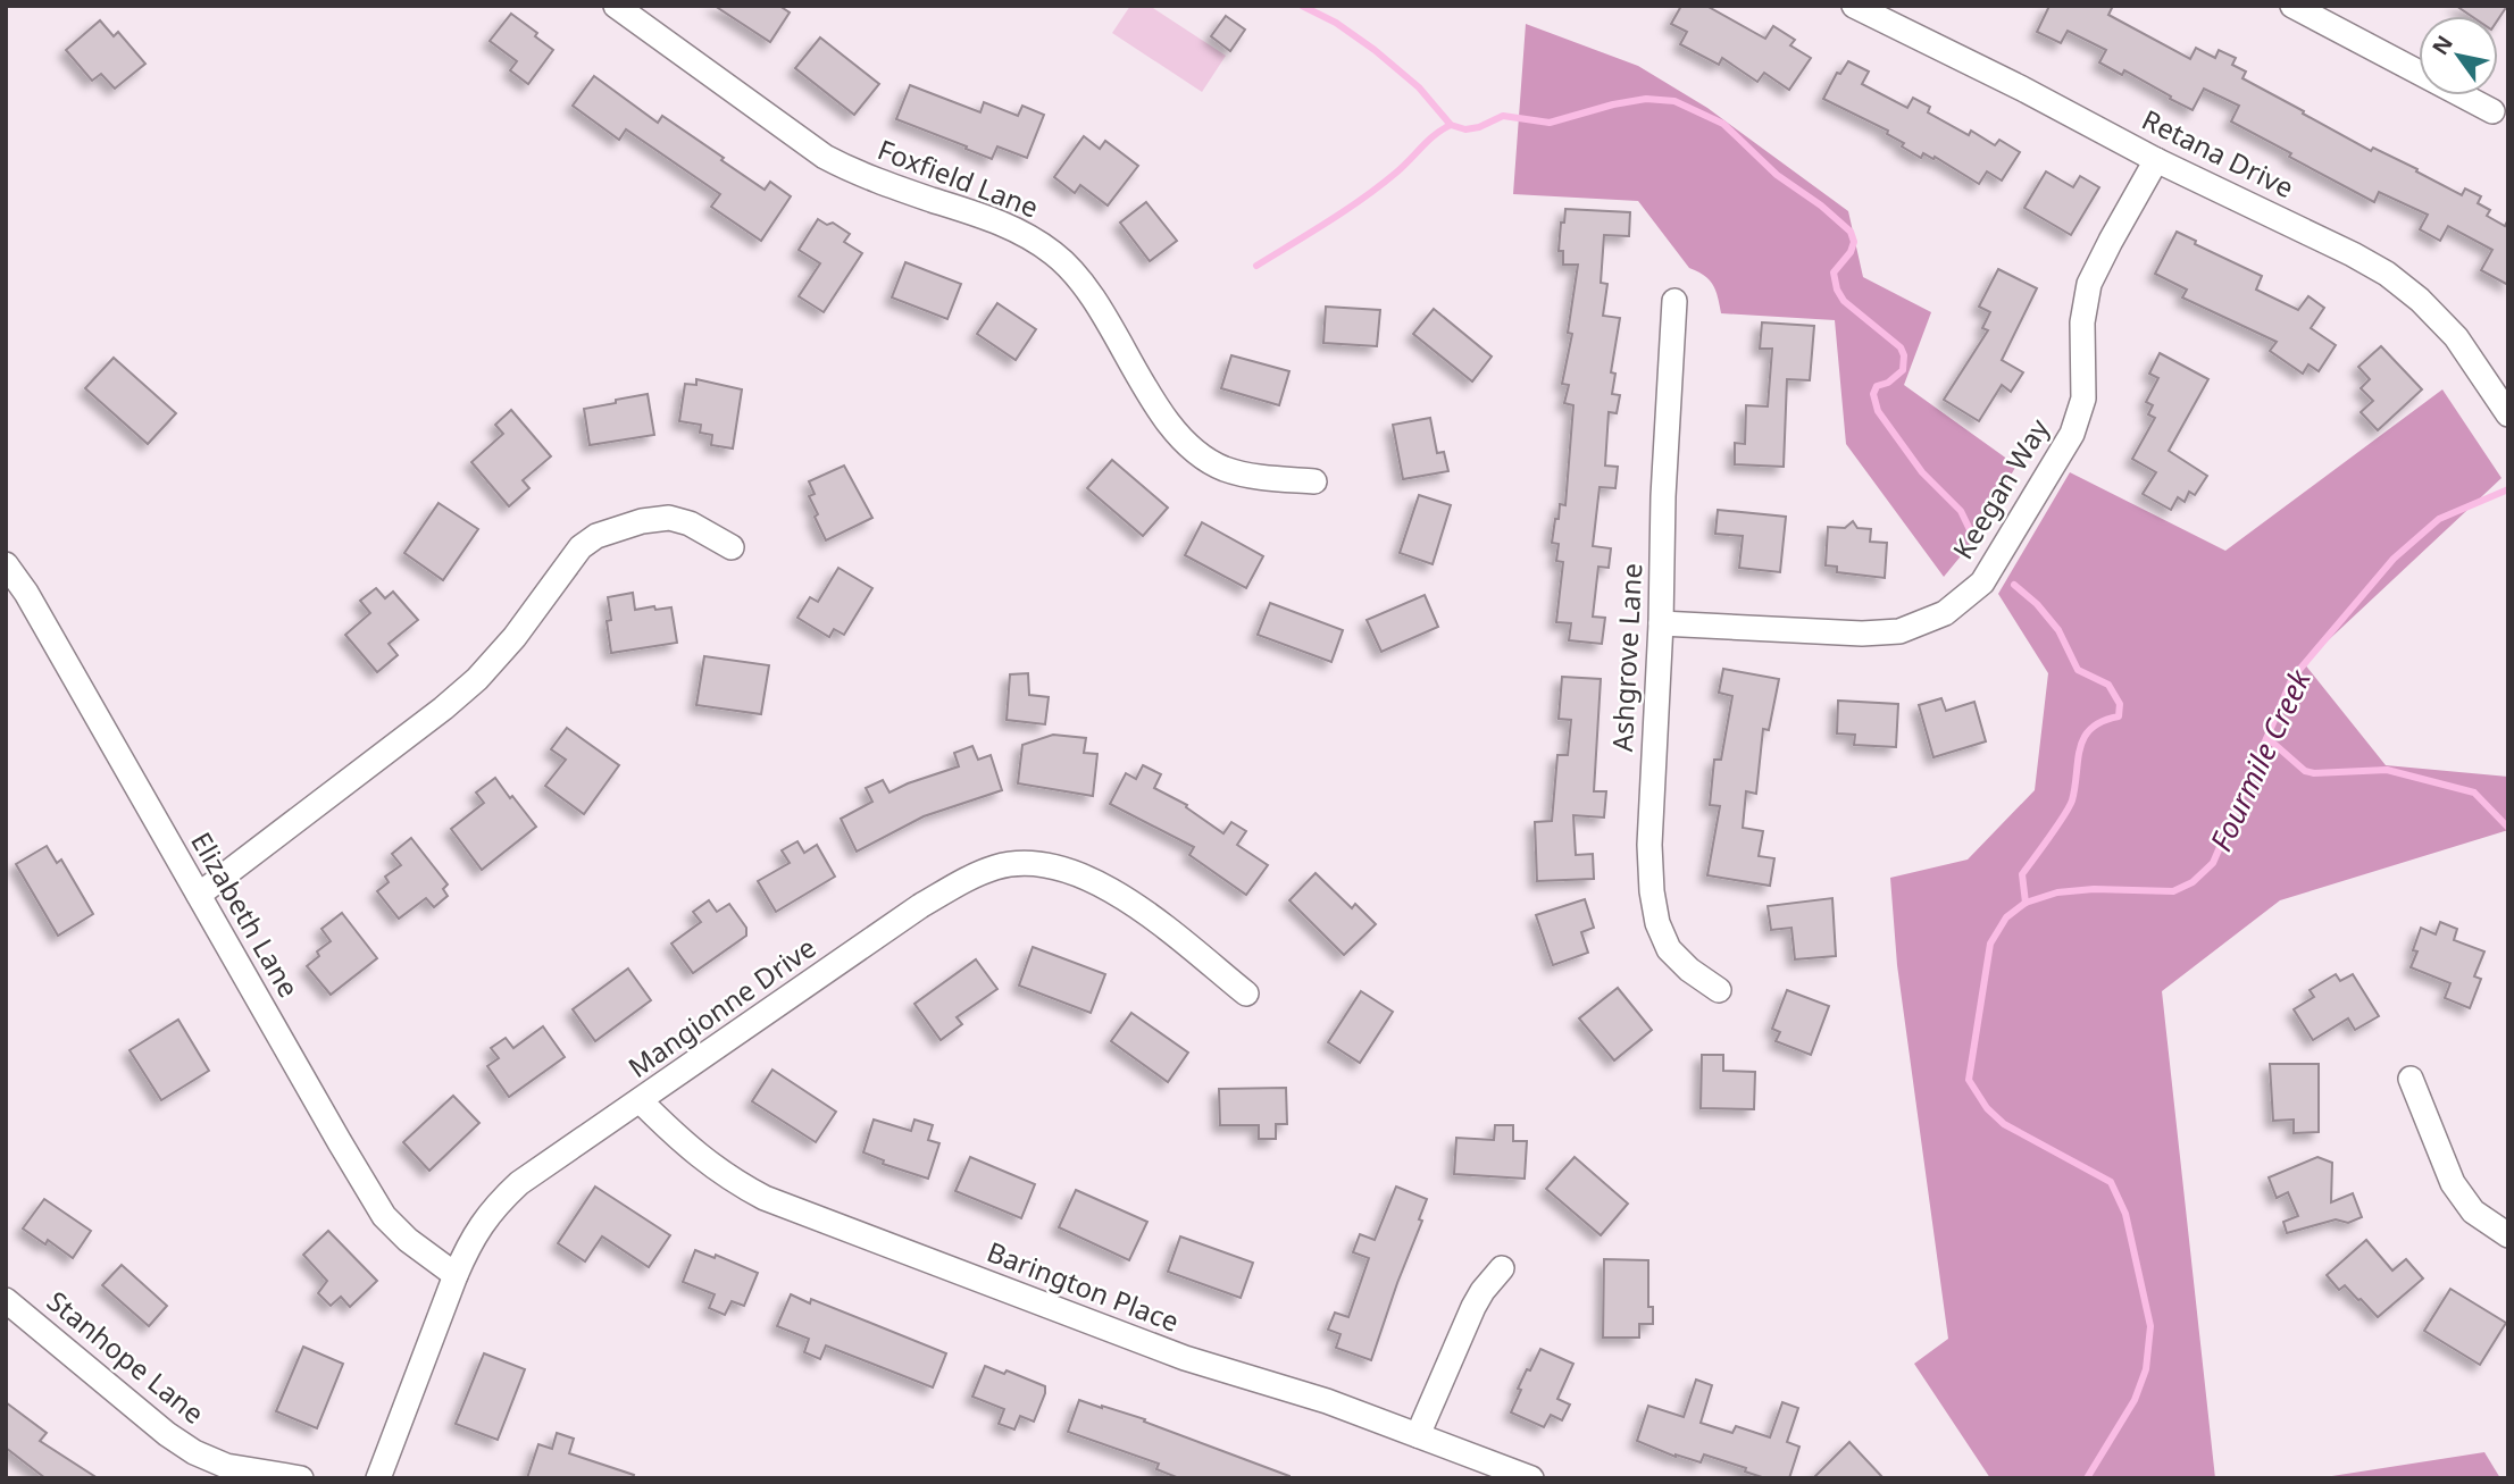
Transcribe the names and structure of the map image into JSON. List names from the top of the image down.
{
  "streets": {
    "street": [
      "Retana Drive",
      "Foxfield Lane",
      "Keegan Way",
      "Ashgrove Lane",
      "Elizabeth Lane",
      "Mangionne Drive",
      "Barington Place",
      "Stanhope Lane"
    ]
  },
  "crossings": [
    ["Retana Drive", "Keegan Way"],
    ["Keegan Way", "Ashgrove Lane"],
    ["Elizabeth Lane", "Mangionne Drive"],
    ["Mangionne Drive", "Barington Place"]
  ],
  "water": ["Fourmile Creek"],
  "north": "top left"
}
